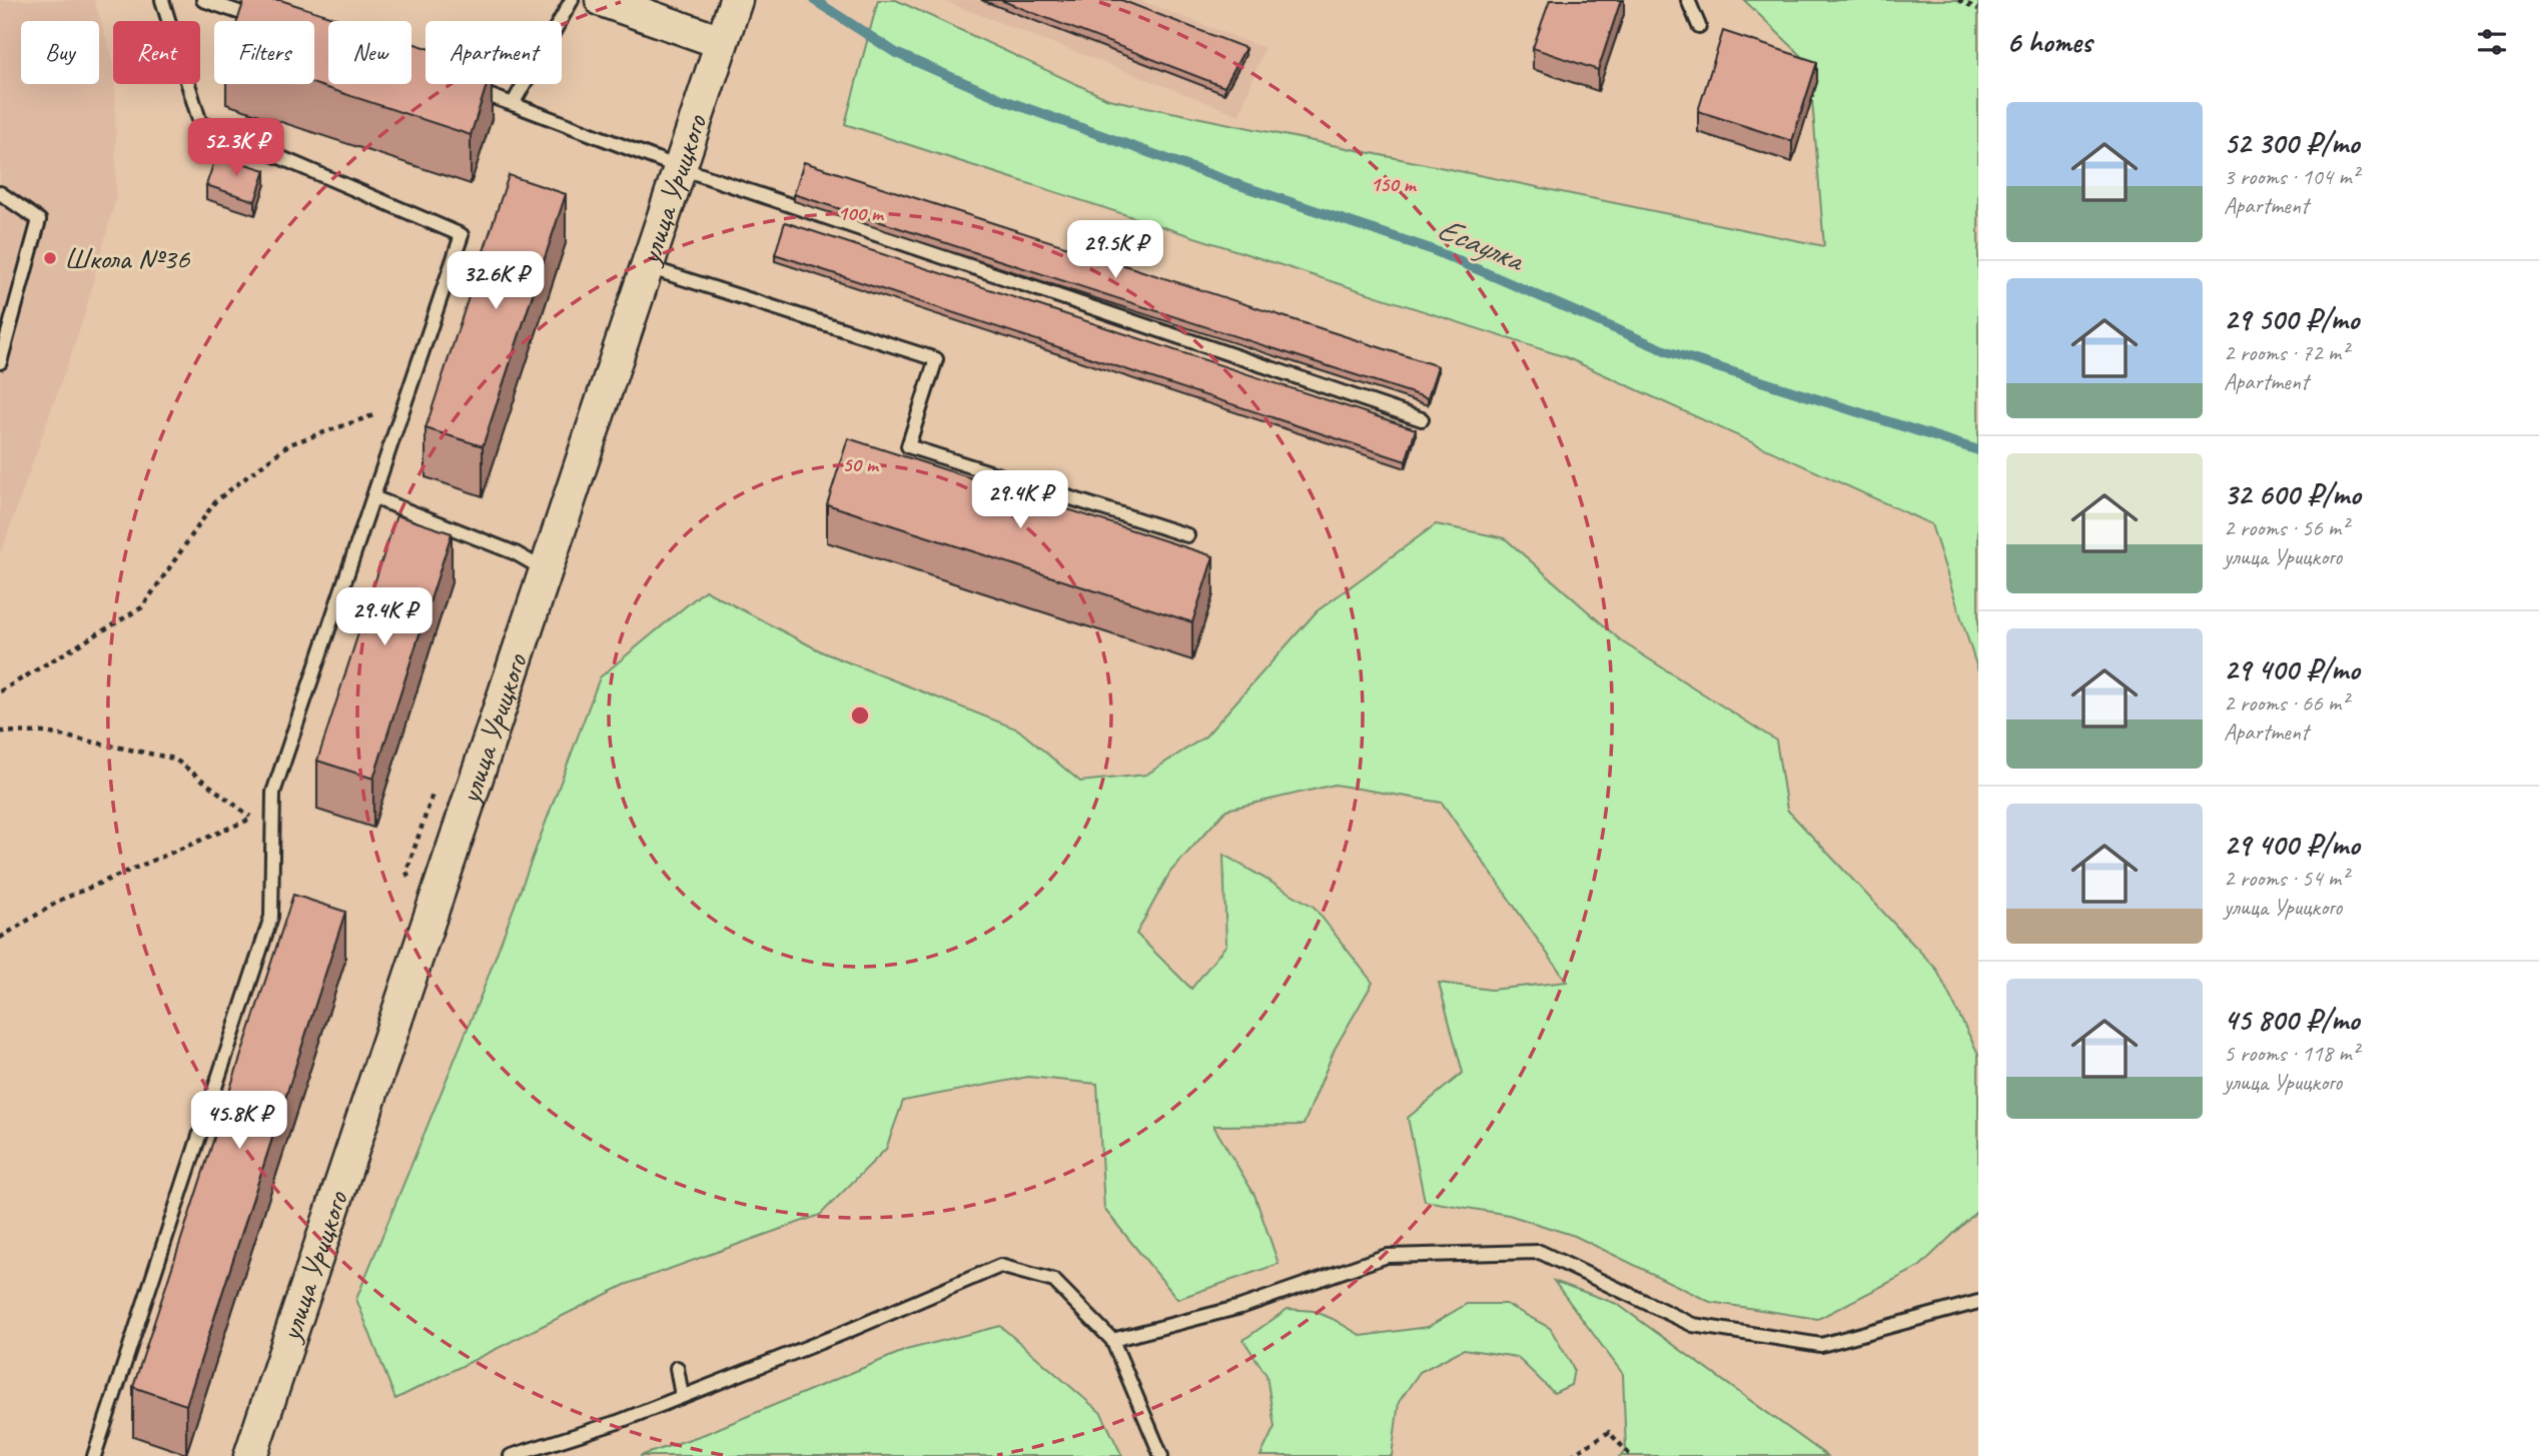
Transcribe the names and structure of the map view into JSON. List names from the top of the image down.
{
  "streets": {
    "street": ["улица Урицкого"]
  },
  "water": ["Есаулка"],
  "places": ["Школа №36"],
  "page": {
    "heading": "6 homes",
    "chip": [
      "Buy",
      "Rent",
      "Filters",
      "New",
      "Apartment"
    ],
    "list": [
      {
        "name": "52 300 ₽/mo",
        "note": "3 rooms · 104 m² · Apartment"
      },
      {
        "name": "29 500 ₽/mo",
        "note": "2 rooms · 72 m² · Apartment"
      },
      {
        "name": "32 600 ₽/mo",
        "note": "2 rooms · 56 m² · улица Урицкого"
      },
      {
        "name": "29 400 ₽/mo",
        "note": "2 rooms · 66 m² · Apartment"
      },
      {
        "name": "29 400 ₽/mo",
        "note": "2 rooms · 54 m² · улица Урицкого"
      },
      {
        "name": "45 800 ₽/mo",
        "note": "5 rooms · 118 m² · улица Урицкого"
      }
    ],
    "price": [
      "52.3K ₽",
      "29.5K ₽",
      "32.6K ₽",
      "29.4K ₽",
      "29.4K ₽",
      "45.8K ₽"
    ]
  },
  "rings": ["150 m", "100 m", "50 m"]
}
